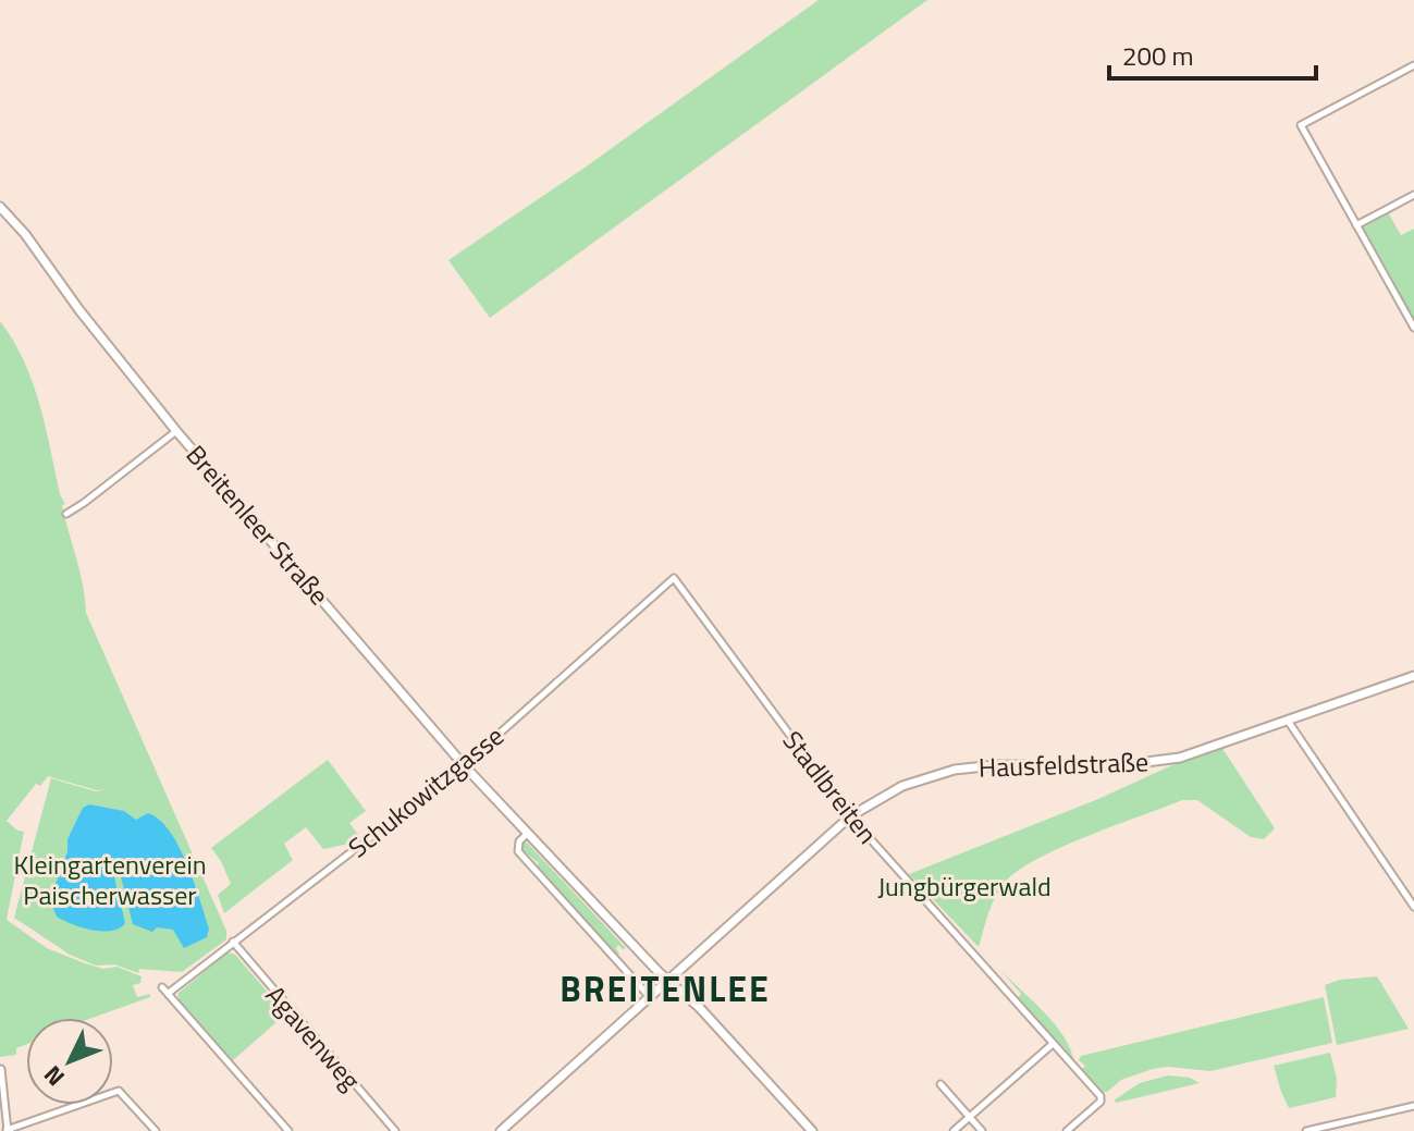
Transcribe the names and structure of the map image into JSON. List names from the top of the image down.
{
  "streets": {
    "main road": ["Breitenleer Straße", "Hausfeldstraße"],
    "street": ["Stadlbreiten", "Schukowitzgasse", "Agavenweg"]
  },
  "crossings": [
    ["Breitenleer Straße", "Hausfeldstraße"],
    ["Breitenleer Straße", "Schukowitzgasse"],
    ["Hausfeldstraße", "Stadlbreiten"],
    ["Stadlbreiten", "Schukowitzgasse"],
    ["Schukowitzgasse", "Agavenweg"]
  ],
  "districts": ["BREITENLEE"],
  "parks": ["Kleingartenverein Paischerwasser", "Jungbürgerwald"],
  "scale_bar": "200 m",
  "north": "bottom left"
}
